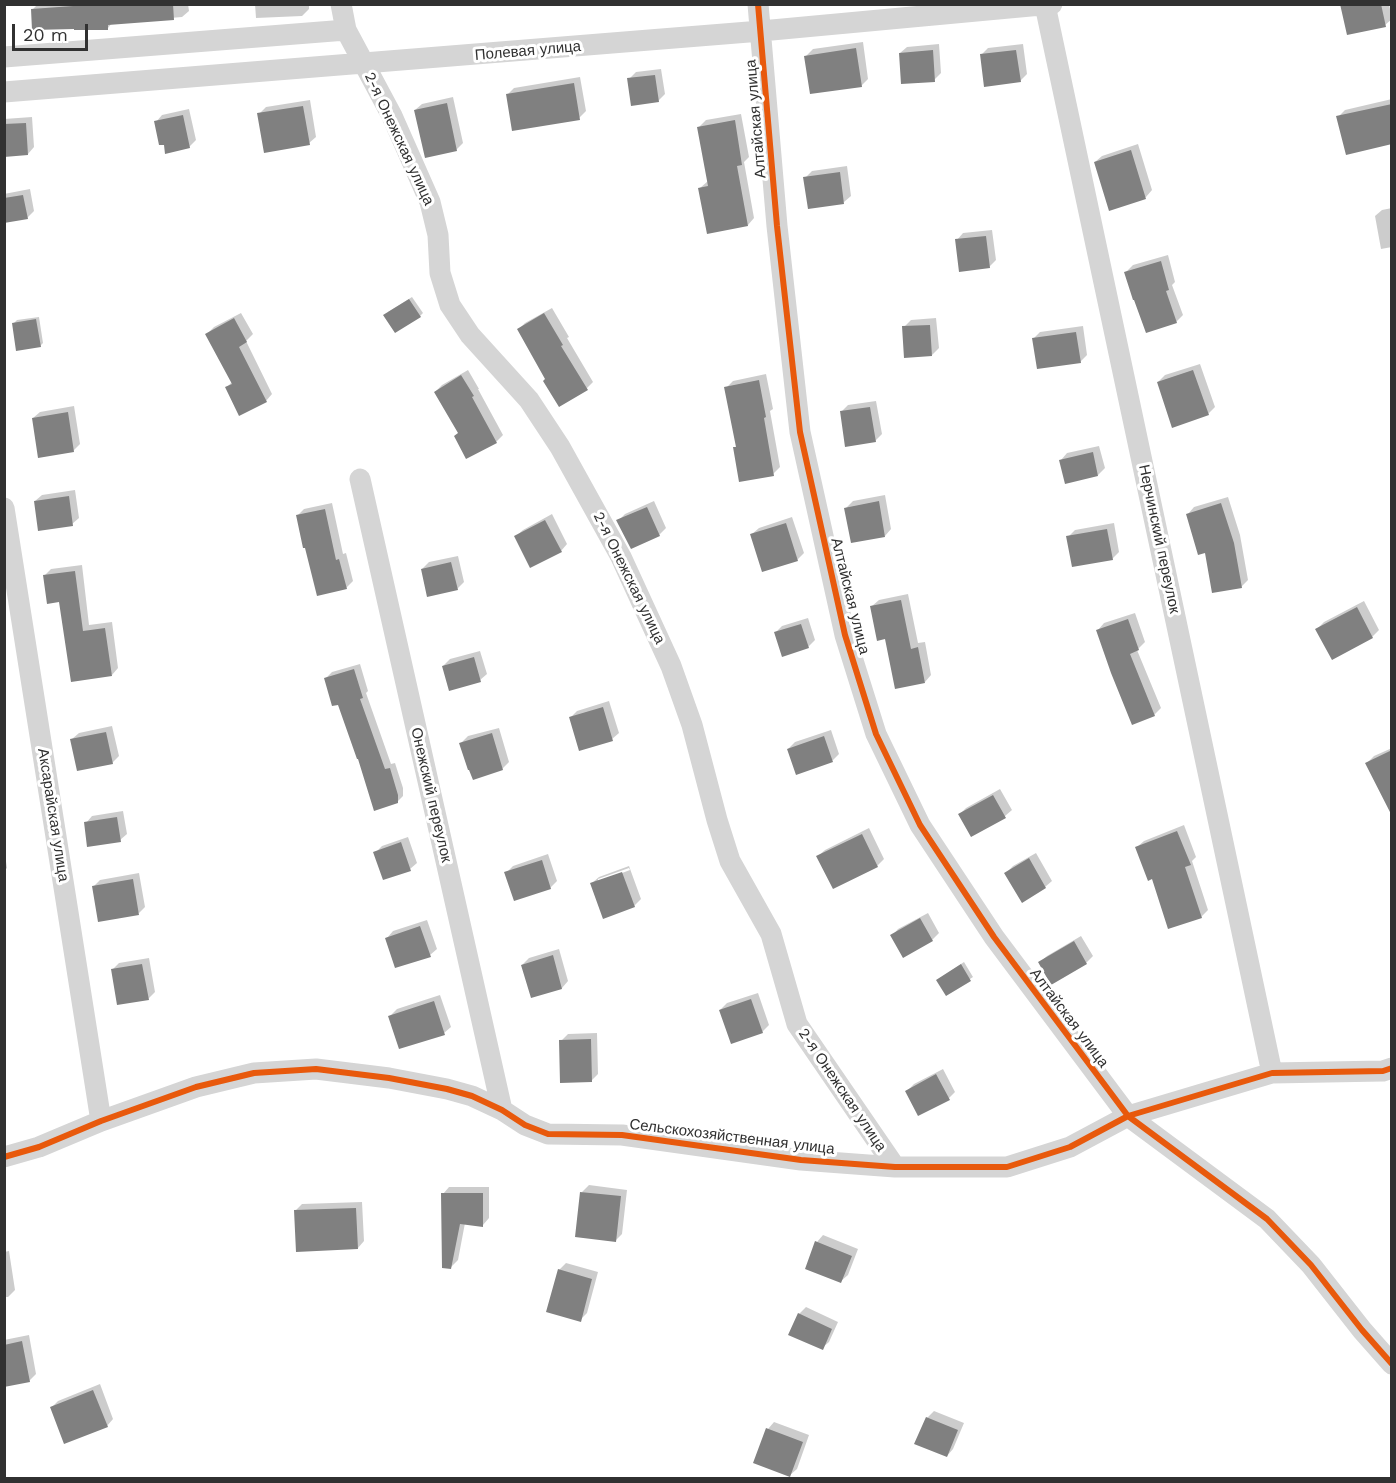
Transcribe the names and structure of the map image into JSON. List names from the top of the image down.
{
  "streets": {
    "street": [
      "Полевая улица",
      "Алтайская улица",
      "2-я Онежская улица",
      "Нерчинский переулок",
      "Онежский переулок",
      "Аксарайская улица",
      "Сельскохозяйственная улица"
    ]
  },
  "crossings": [
    ["Полевая улица", "Алтайская улица"],
    ["Полевая улица", "2-я Онежская улица"],
    ["Полевая улица", "Нерчинский переулок"],
    ["Алтайская улица", "Сельскохозяйственная улица"],
    ["2-я Онежская улица", "Сельскохозяйственная улица"],
    ["Нерчинский переулок", "Сельскохозяйственная улица"],
    ["Онежский переулок", "Сельскохозяйственная улица"],
    ["Аксарайская улица", "Сельскохозяйственная улица"]
  ],
  "scale_bar": "20 m"
}
